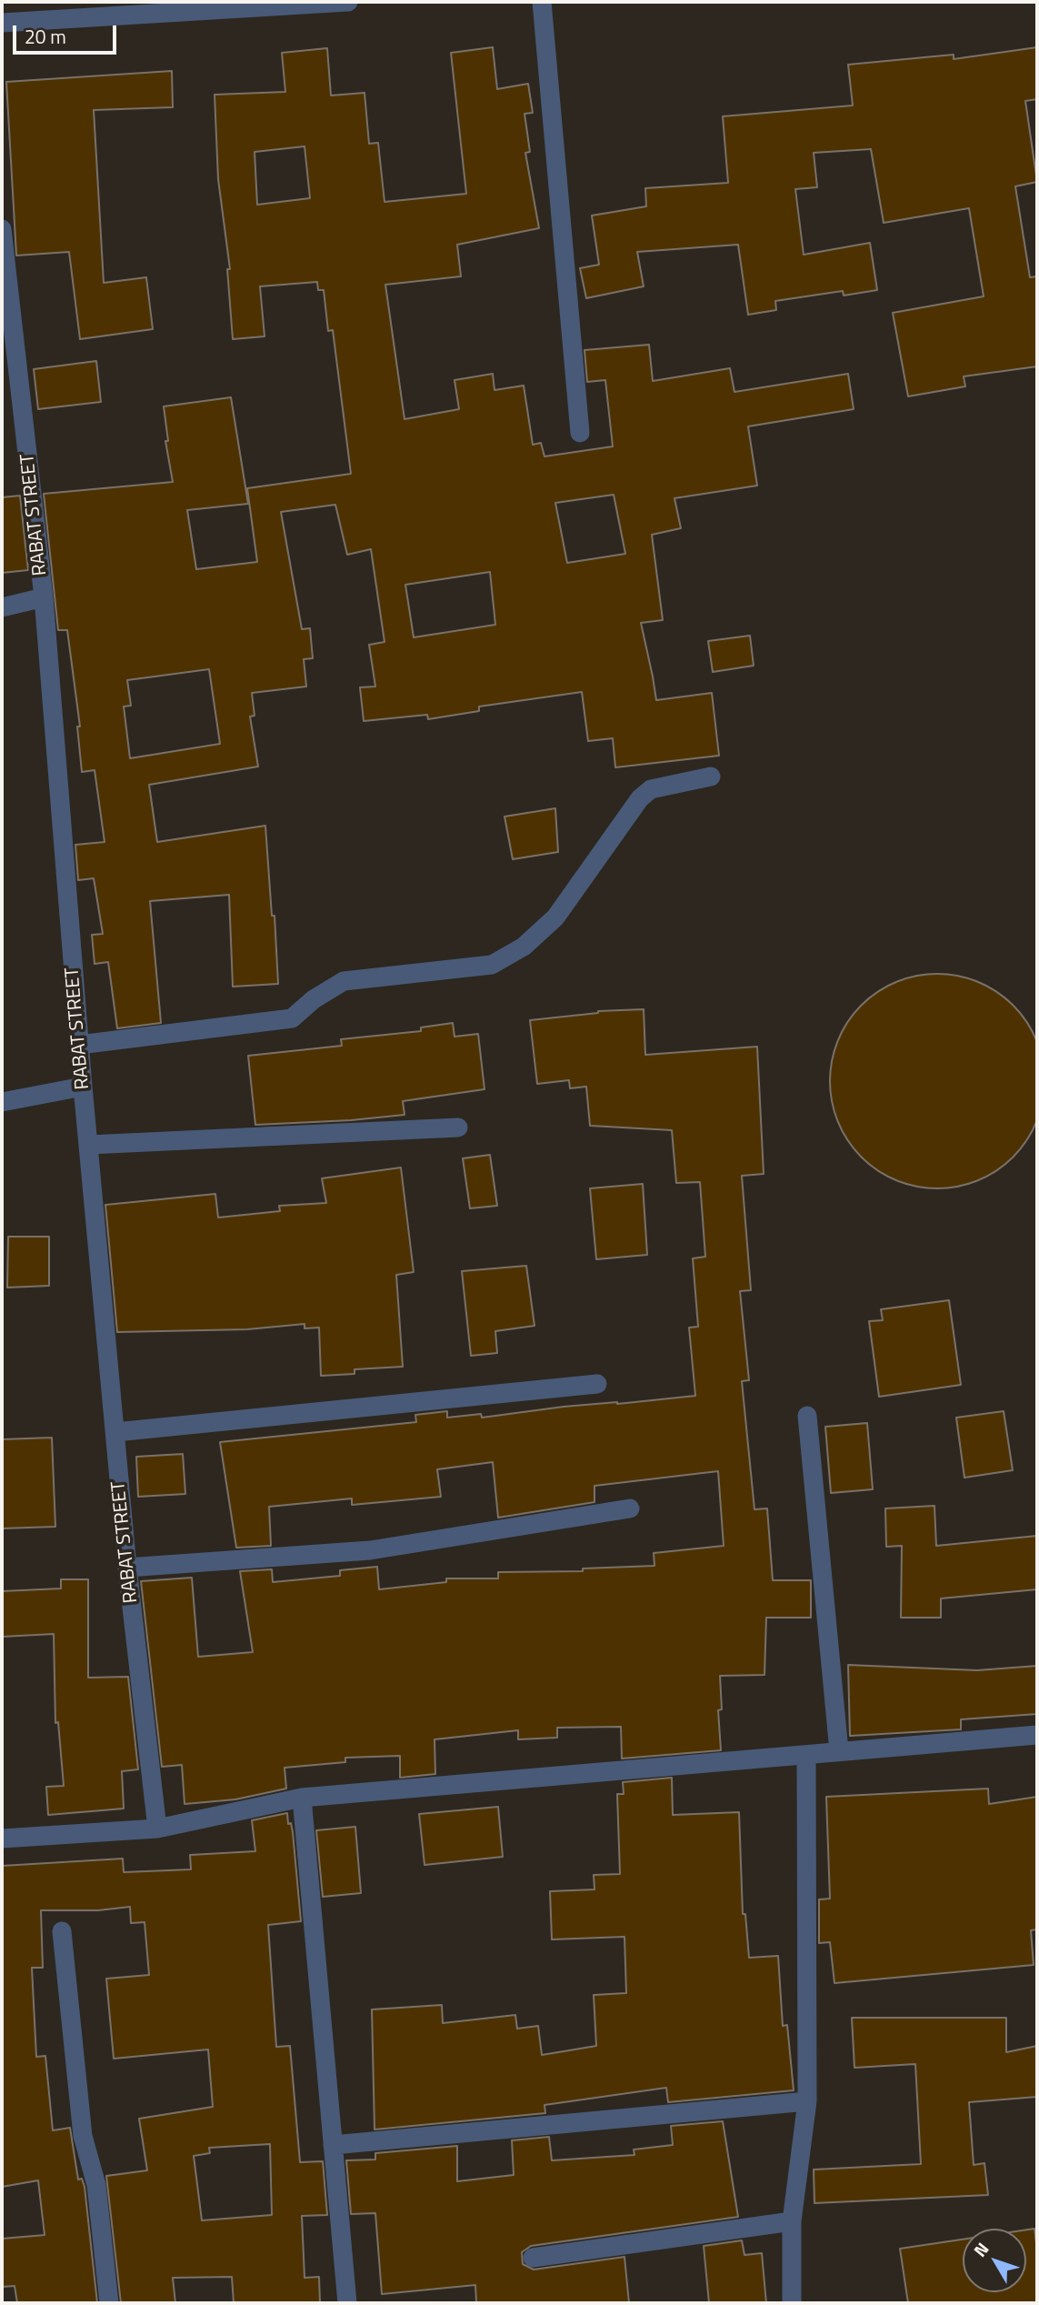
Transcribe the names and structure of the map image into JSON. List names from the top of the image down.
{
  "streets": {
    "street": ["RABAT STREET"]
  },
  "scale_bar": "20 m",
  "north": "top left"
}
